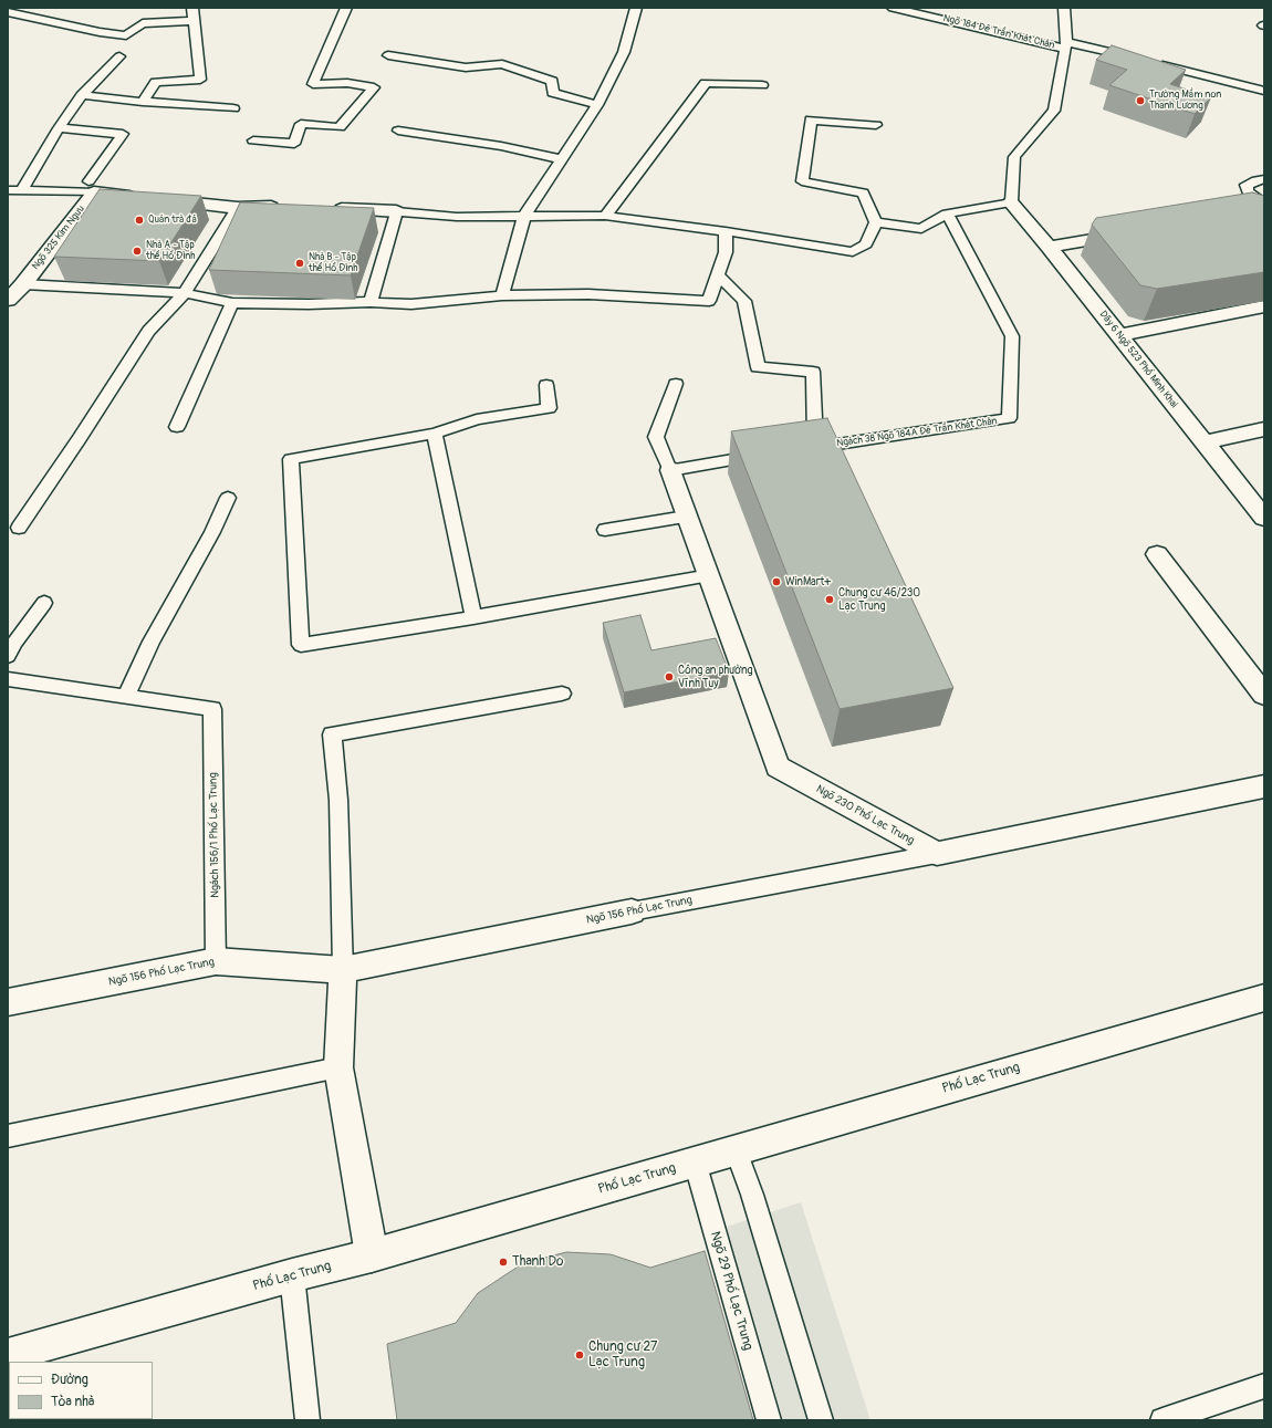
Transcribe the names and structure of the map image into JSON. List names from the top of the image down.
{
  "streets": {
    "street": [
      "Ngõ 325 Kim Ngưu",
      "Dãy 6 Ngõ 523 Phố Minh Khai",
      "Ngõ 230 Phố Lạc Trung",
      "Ngõ 156 Phố Lạc Trung",
      "Phố Lạc Trung"
    ],
    "lane": [
      "Ngõ 184 Đê Trần Khát Chân",
      "Ngách 38 Ngõ 184A Đê Trần Khát Chân",
      "Ngách 156/1 Phố Lạc Trung",
      "Ngõ 29 Phố Lạc Trung"
    ]
  },
  "crossings": [
    ["Ngõ 230 Phố Lạc Trung", "Ngõ 156 Phố Lạc Trung"],
    ["Ngách 156/1 Phố Lạc Trung", "Ngõ 156 Phố Lạc Trung"],
    ["Phố Lạc Trung", "Ngõ 29 Phố Lạc Trung"]
  ],
  "places": [
    "Trường Mầm non Thanh Lương",
    "Quán trà đá",
    "Nhà A - Tập thể Hồ Đình",
    "Nhà B - Tập thể Hồ Đình",
    "WinMart+",
    "Chung cư 46/230 Lạc Trung",
    "Công an phường Vĩnh Tuy",
    "Thanh Do",
    "Chung cư 27 Lạc Trung"
  ],
  "legend": ["Đường", "Tòa nhà"]
}
